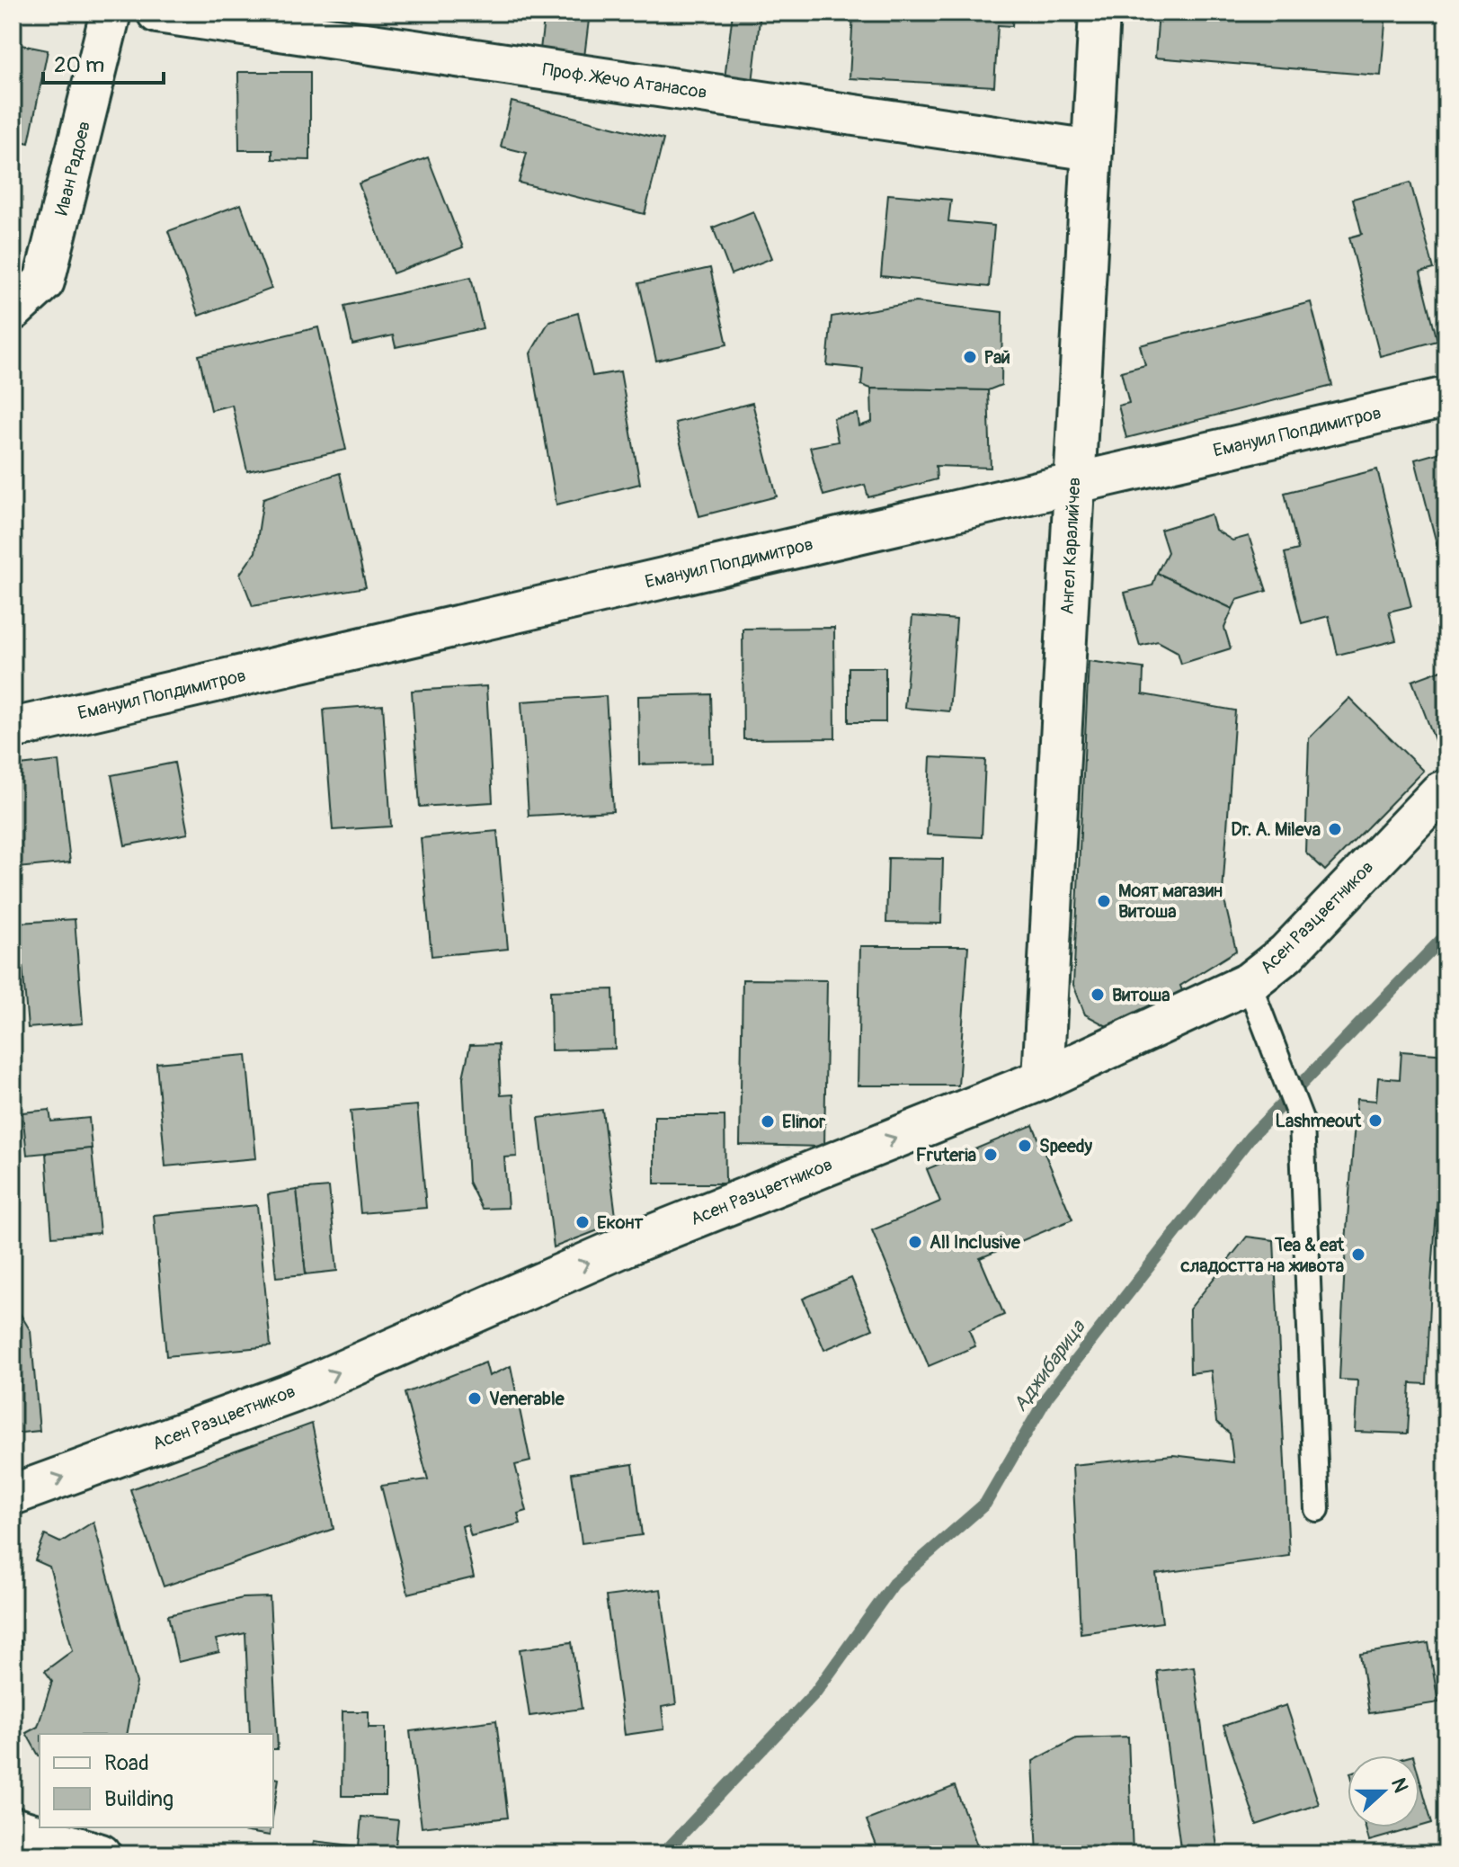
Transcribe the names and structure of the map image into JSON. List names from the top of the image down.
{
  "streets": {
    "street": [
      "Проф. Жечо Атанасов",
      "Иван Радоев",
      "Емануил Попдимитров",
      "Ангел Каралийчев",
      "Асен Разцветников"
    ]
  },
  "crossings": [
    ["Проф. Жечо Атанасов", "Ангел Каралийчев"],
    ["Емануил Попдимитров", "Ангел Каралийчев"],
    ["Ангел Каралийчев", "Асен Разцветников"]
  ],
  "one_way": ["Асен Разцветников"],
  "water": ["Аджибарица"],
  "places": [
    "Рай",
    "Dr. A. Mileva",
    "Моят магазин Витоша",
    "Витоша",
    "Lashmeout",
    "Elinor",
    "Speedy",
    "Fruteria",
    "Еконт",
    "All Inclusive",
    "Tea & eat сладостта на живота",
    "Venerable"
  ],
  "legend": ["Road", "Building"],
  "scale_bar": "20 m",
  "north": "right"
}
